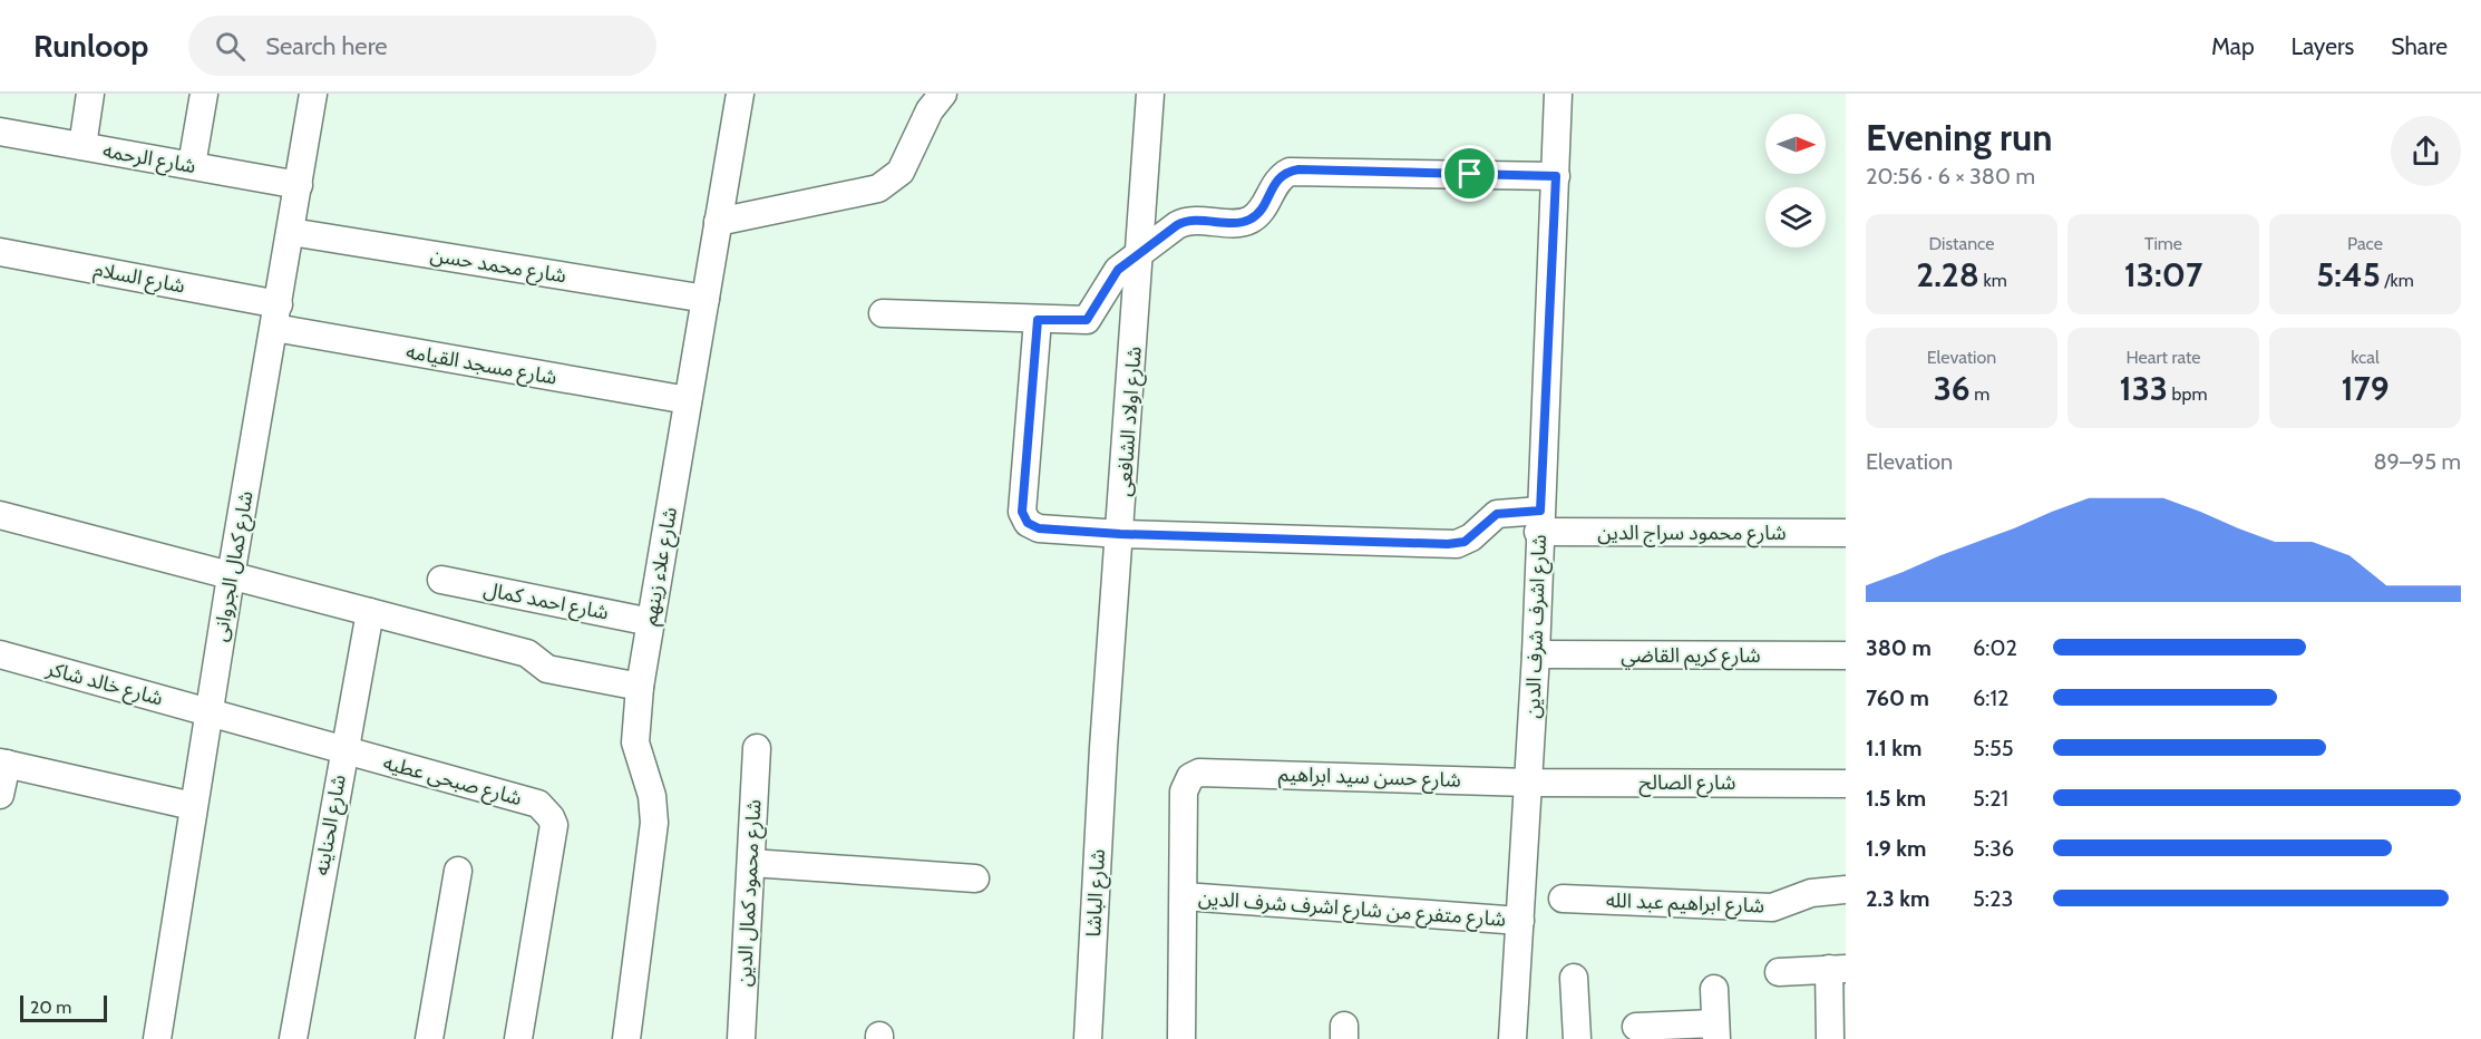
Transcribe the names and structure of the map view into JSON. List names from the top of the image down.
{
  "streets": {
    "street": [
      "شارع الرحمه",
      "شارع محمد حسن",
      "شارع السلام",
      "شارع مسجد القيامه",
      "شارع اولاد الشافعى",
      "شارع محمود سراج الدين",
      "شارع كمال الجروانى",
      "شارع علاء زينهم",
      "شارع احمد كمال",
      "شارع اشرف شرف الدين",
      "شارع كريم القاضي",
      "شارع خالد شاكر",
      "شارع حسن سيد ابراهيم",
      "شارع صبحى عطيه",
      "شارع الصالح",
      "شارع الحناينه",
      "شارع محمود كمال الدين",
      "شارع الباشا",
      "شارع ابراهيم عبد الله",
      "شارع متفرع من شارع اشرف شرف الدين"
    ]
  },
  "crossings": [
    ["شارع الرحمه", "شارع كمال الجروانى"],
    ["شارع محمد حسن", "شارع كمال الجروانى"],
    ["شارع محمد حسن", "شارع علاء زينهم"],
    ["شارع السلام", "شارع مسجد القيامه"],
    ["شارع السلام", "شارع كمال الجروانى"],
    ["شارع مسجد القيامه", "شارع كمال الجروانى"],
    ["شارع مسجد القيامه", "شارع علاء زينهم"],
    ["شارع اولاد الشافعى", "شارع محمود سراج الدين"],
    ["شارع اولاد الشافعى", "شارع الباشا"],
    ["شارع محمود سراج الدين", "شارع اشرف شرف الدين"],
    ["شارع كمال الجروانى", "شارع خالد شاكر"],
    ["شارع كمال الجروانى", "شارع صبحى عطيه"],
    ["شارع علاء زينهم", "شارع احمد كمال"],
    ["شارع اشرف شرف الدين", "شارع كريم القاضي"],
    ["شارع اشرف شرف الدين", "شارع حسن سيد ابراهيم"],
    ["شارع اشرف شرف الدين", "شارع الصالح"],
    ["شارع اشرف شرف الدين", "شارع متفرع من شارع اشرف شرف الدين"],
    ["شارع خالد شاكر", "شارع صبحى عطيه"],
    ["شارع حسن سيد ابراهيم", "شارع الصالح"],
    ["شارع حسن سيد ابراهيم", "شارع متفرع من شارع اشرف شرف الدين"],
    ["شارع صبحى عطيه", "شارع الحناينه"]
  ],
  "scale_bar": "20 m",
  "north": "right",
  "page": {
    "header": "Runloop",
    "search": "Search here",
    "nav": ["Map", "Layers", "Share"],
    "heading": ["Evening run", "20:56 · 6 × 380 m"],
    "stats": [
      ["Distance", "2.28 km"],
      ["Time", "13:07"],
      ["Pace", "5:45 /km"],
      ["Elevation", "36 m"],
      ["Heart rate", "133 bpm"],
      ["kcal", "179"]
    ],
    "chart": ["Elevation", "89–95 m"],
    "list": [
      {
        "name": "380 m",
        "note": "6:02"
      },
      {
        "name": "760 m",
        "note": "6:12"
      },
      {
        "name": "1.1 km",
        "note": "5:55"
      },
      {
        "name": "1.5 km",
        "note": "5:21"
      },
      {
        "name": "1.9 km",
        "note": "5:36"
      },
      {
        "name": "2.3 km",
        "note": "5:23"
      }
    ],
    "scale": "20 m"
  }
}
